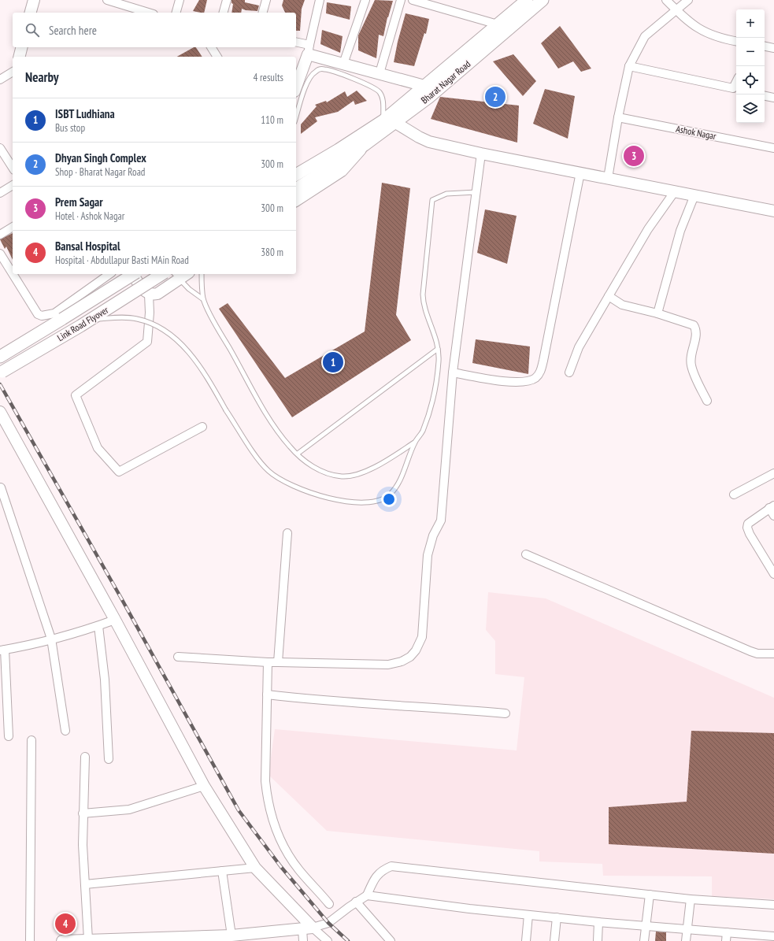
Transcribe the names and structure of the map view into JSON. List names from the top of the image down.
{
  "streets": {
    "main road": ["Bharat Nagar Road", "Link Road Flyover"],
    "street": ["Ashok Nagar"]
  },
  "page": {
    "map_buttons": ["+", "−"],
    "search": "Search here",
    "heading": ["Nearby", "4 results"],
    "pins": [
      "2",
      "3",
      "1",
      "4"
    ],
    "list": [
      {
        "mark": "1",
        "name": "ISBT Ludhiana",
        "note": "Bus stop",
        "value": "110 m"
      },
      {
        "mark": "2",
        "name": "Dhyan Singh Complex",
        "note": "Shop · Bharat Nagar Road",
        "value": "300 m"
      },
      {
        "mark": "3",
        "name": "Prem Sagar",
        "note": "Hotel · Ashok Nagar",
        "value": "300 m"
      },
      {
        "mark": "4",
        "name": "Bansal Hospital",
        "note": "Hospital · Abdullapur Basti MAin Road",
        "value": "380 m"
      }
    ]
  }
}
